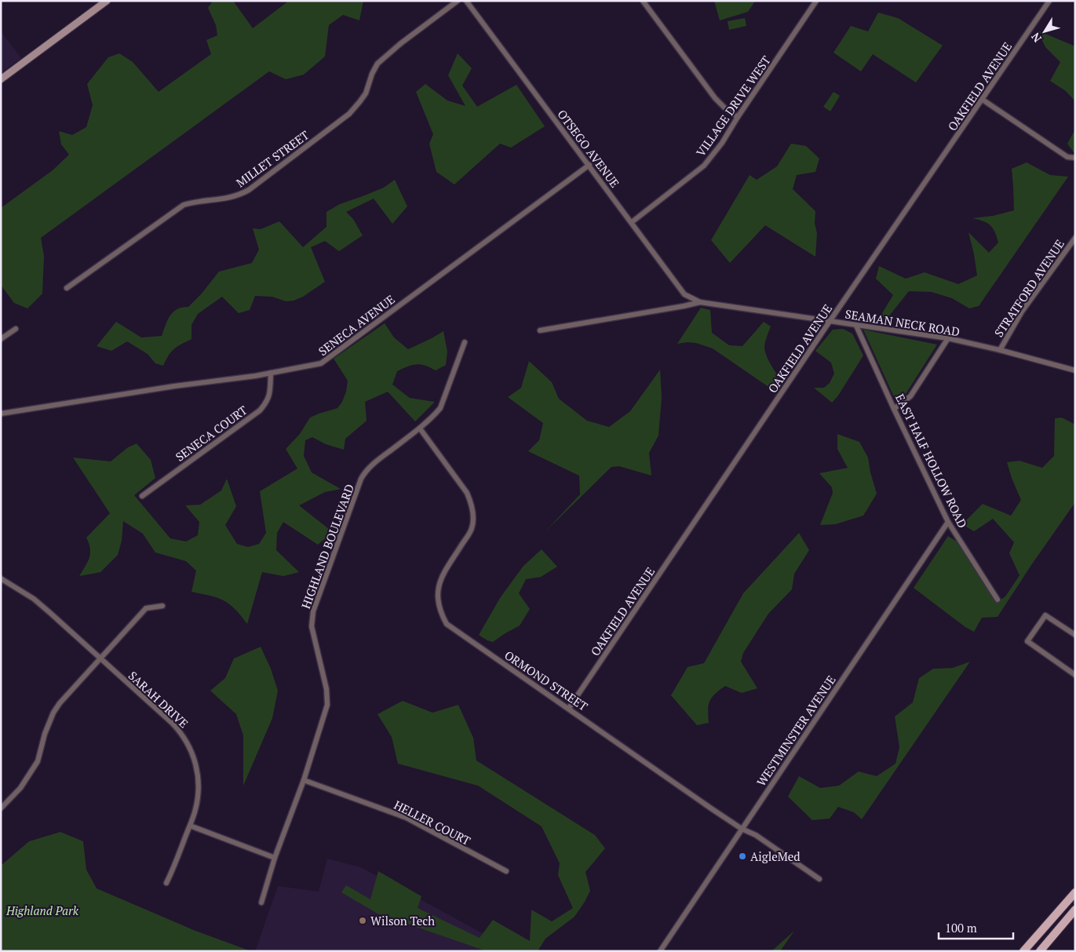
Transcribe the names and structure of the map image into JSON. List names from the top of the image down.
{
  "streets": {
    "street": [
      "OAKFIELD AVENUE",
      "VILLAGE DRIVE WEST",
      "OTSEGO AVENUE",
      "MILLET STREET",
      "STRATFORD AVENUE",
      "SEAMAN NECK ROAD",
      "SENECA AVENUE",
      "SENECA COURT",
      "EAST HALF HOLLOW ROAD",
      "HIGHLAND BOULEVARD",
      "ORMOND STREET",
      "SARAH DRIVE",
      "WESTMINSTER AVENUE",
      "HELLER COURT"
    ]
  },
  "crossings": [
    ["OAKFIELD AVENUE", "SEAMAN NECK ROAD"],
    ["OAKFIELD AVENUE", "ORMOND STREET"],
    ["VILLAGE DRIVE WEST", "OTSEGO AVENUE"],
    ["OTSEGO AVENUE", "SEAMAN NECK ROAD"],
    ["OTSEGO AVENUE", "SENECA AVENUE"],
    ["STRATFORD AVENUE", "SEAMAN NECK ROAD"],
    ["SEAMAN NECK ROAD", "EAST HALF HOLLOW ROAD"],
    ["SENECA AVENUE", "SENECA COURT"],
    ["EAST HALF HOLLOW ROAD", "WESTMINSTER AVENUE"],
    ["HIGHLAND BOULEVARD", "ORMOND STREET"],
    ["HIGHLAND BOULEVARD", "HELLER COURT"],
    ["ORMOND STREET", "WESTMINSTER AVENUE"]
  ],
  "parks": ["Highland Park"],
  "places": ["AigleMed", "Wilson Tech"],
  "scale_bar": "100 m",
  "north": "bottom left"
}
